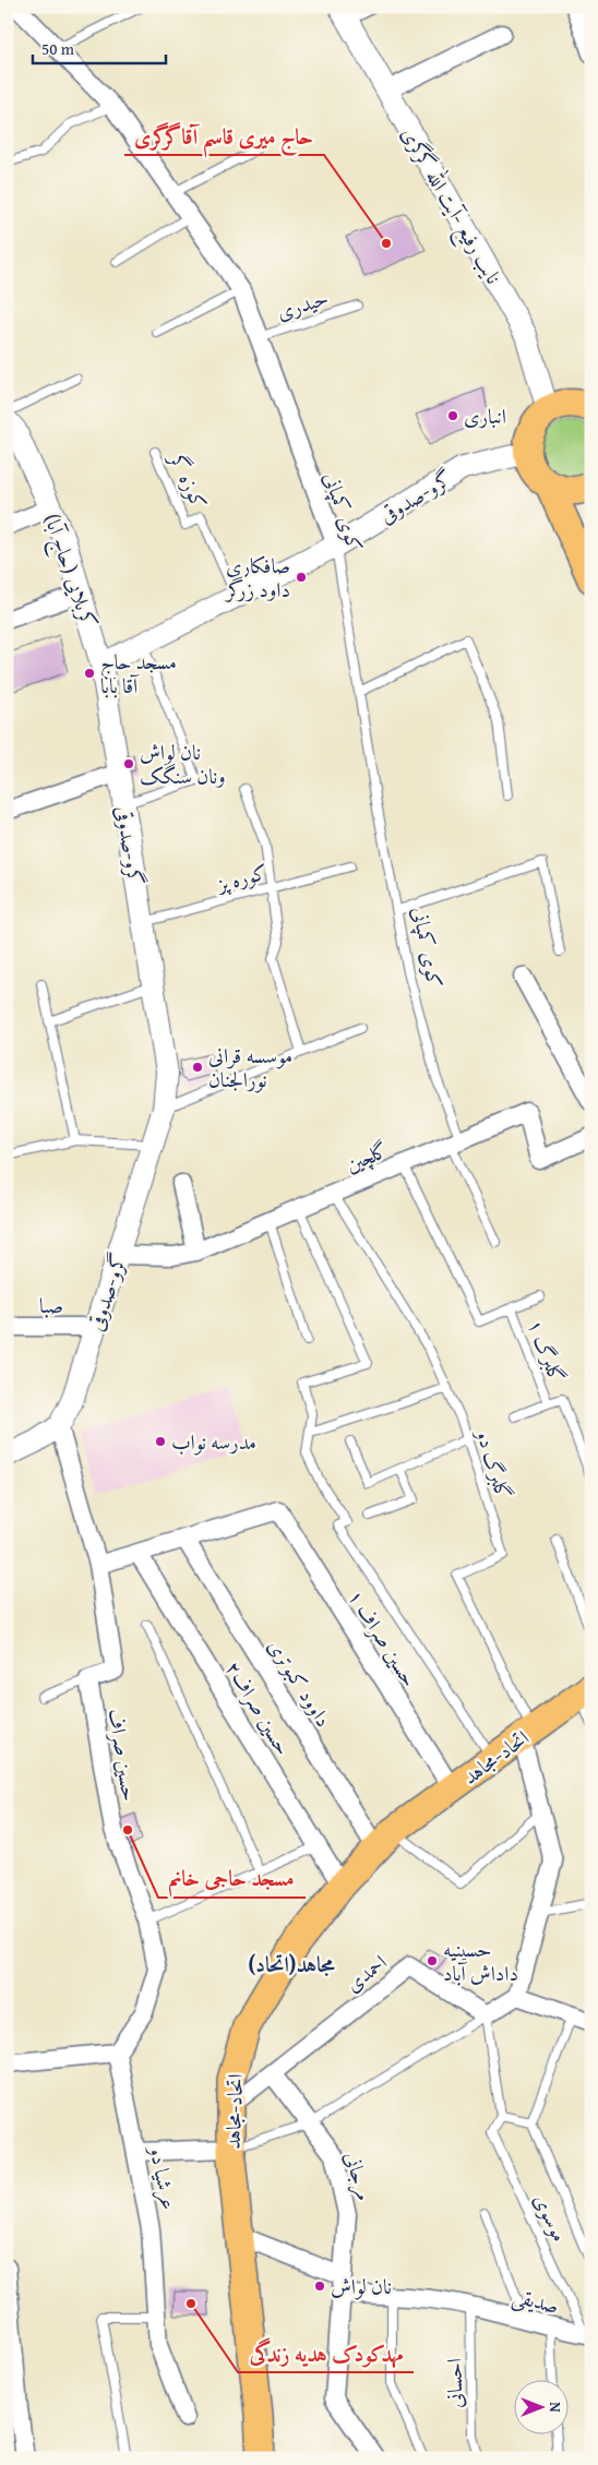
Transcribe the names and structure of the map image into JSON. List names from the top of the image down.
{
  "streets": {
    "main road": ["اتحاد-مجاهد"],
    "street": [
      "نایب رفیع -آیت الله گرگری",
      "گرو-صدوقی",
      "کوی کمپانی",
      "کربلایی (حاج آبا)",
      "گلچین",
      "صبا",
      "حسین صراف ۱",
      "داوود کبوتری",
      "حسین صراف۲",
      "حسین صراف",
      "احمدی",
      "مرجانی",
      "عرشیا دو",
      "صدیقی"
    ],
    "lane": [
      "حیدری",
      "کوزه گر",
      "کوره پز",
      "گلبرگ ۱",
      "گلبرگ دو",
      "موسوی",
      "احسانی"
    ]
  },
  "crossings": [
    ["حیدری", "کوی کمپانی"],
    ["کوزه گر", "گرو-صدوقی"],
    ["گرو-صدوقی", "کوی کمپانی"],
    ["گرو-صدوقی", "کربلایی (حاج آبا)"],
    ["گرو-صدوقی", "کوره پز"],
    ["گرو-صدوقی", "گلچین"],
    ["گرو-صدوقی", "صبا"],
    ["کوی کمپانی", "گلچین"],
    ["گلچین", "گلبرگ دو"],
    ["گلبرگ دو", "اتحاد-مجاهد"],
    ["حسین صراف ۱", "داوود کبوتری"],
    ["حسین صراف ۱", "اتحاد-مجاهد"],
    ["داوود کبوتری", "اتحاد-مجاهد"],
    ["حسین صراف۲", "اتحاد-مجاهد"],
    ["حسین صراف", "عرشیا دو"],
    ["اتحاد-مجاهد", "احمدی"],
    ["احمدی", "مرجانی"],
    ["مرجانی", "صدیقی"],
    ["موسوی", "صدیقی"],
    ["صدیقی", "احسانی"]
  ],
  "districts": ["مجاهد(اتحاد)"],
  "places": [
    "حاج میری قاسم آقاگرگری",
    "انباری",
    "صافکاری داود زرگر",
    "مسجد حاج آقا بابا",
    "نان لواش ونان سنگک",
    "موسسه قرانی نورالجنان",
    "مدرسه نواب",
    "مسجد حاجی خانم",
    "حسینیه داداش آباد",
    "نان لواش",
    "مهدکودک هدیه زندگی"
  ],
  "scale_bar": "50 m",
  "north": "right"
}
